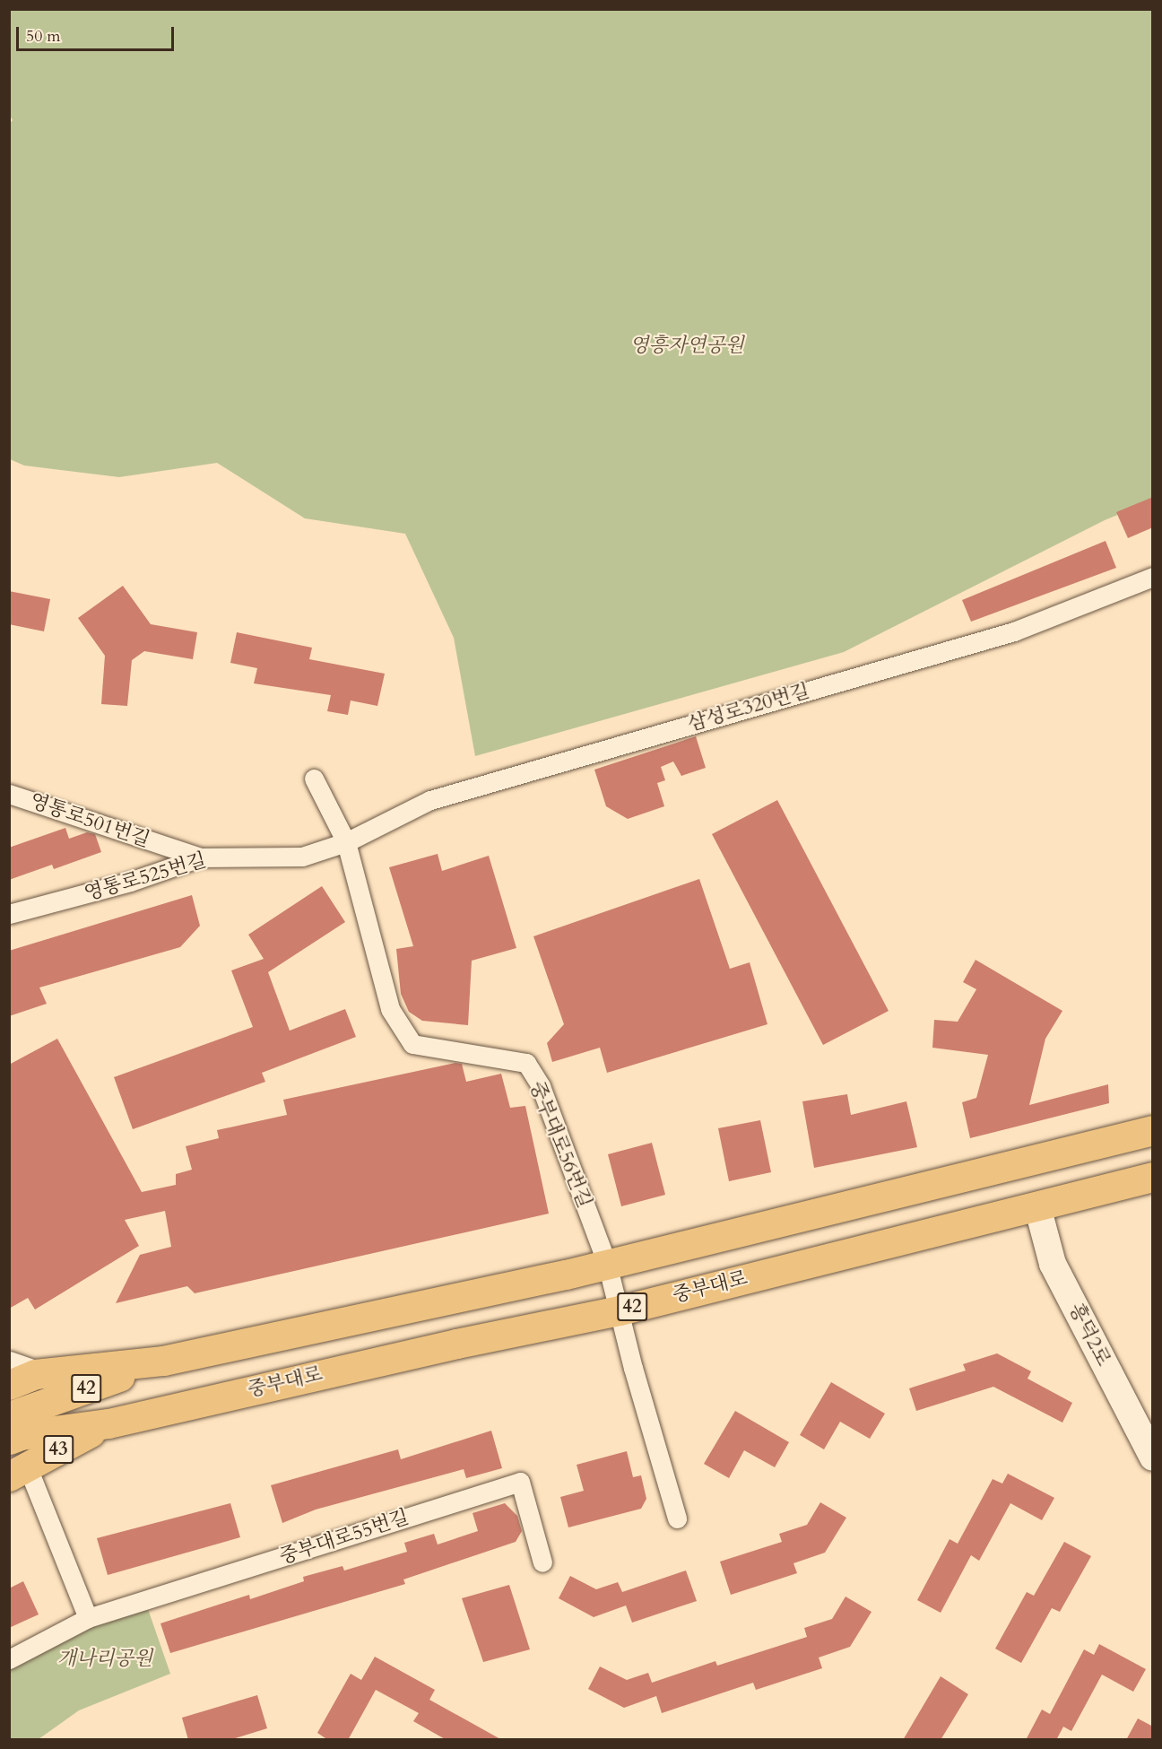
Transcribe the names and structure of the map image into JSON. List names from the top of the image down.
{
  "streets": {
    "main road": ["중부대로", "42", "43"],
    "street": [
      "삼성로320번길",
      "영통로501번길",
      "영통로525번길",
      "중부대로56번길",
      "흥덕2로",
      "중부대로55번길"
    ]
  },
  "crossings": [
    ["삼성로320번길", "영통로525번길"],
    ["삼성로320번길", "중부대로56번길"],
    ["영통로501번길", "영통로525번길"],
    ["영통로525번길", "중부대로56번길"],
    ["중부대로56번길", "중부대로"],
    ["중부대로56번길", "42"],
    ["중부대로", "흥덕2로"]
  ],
  "parks": ["영흥자연공원", "개나리공원"],
  "scale_bar": "50 m"
}
